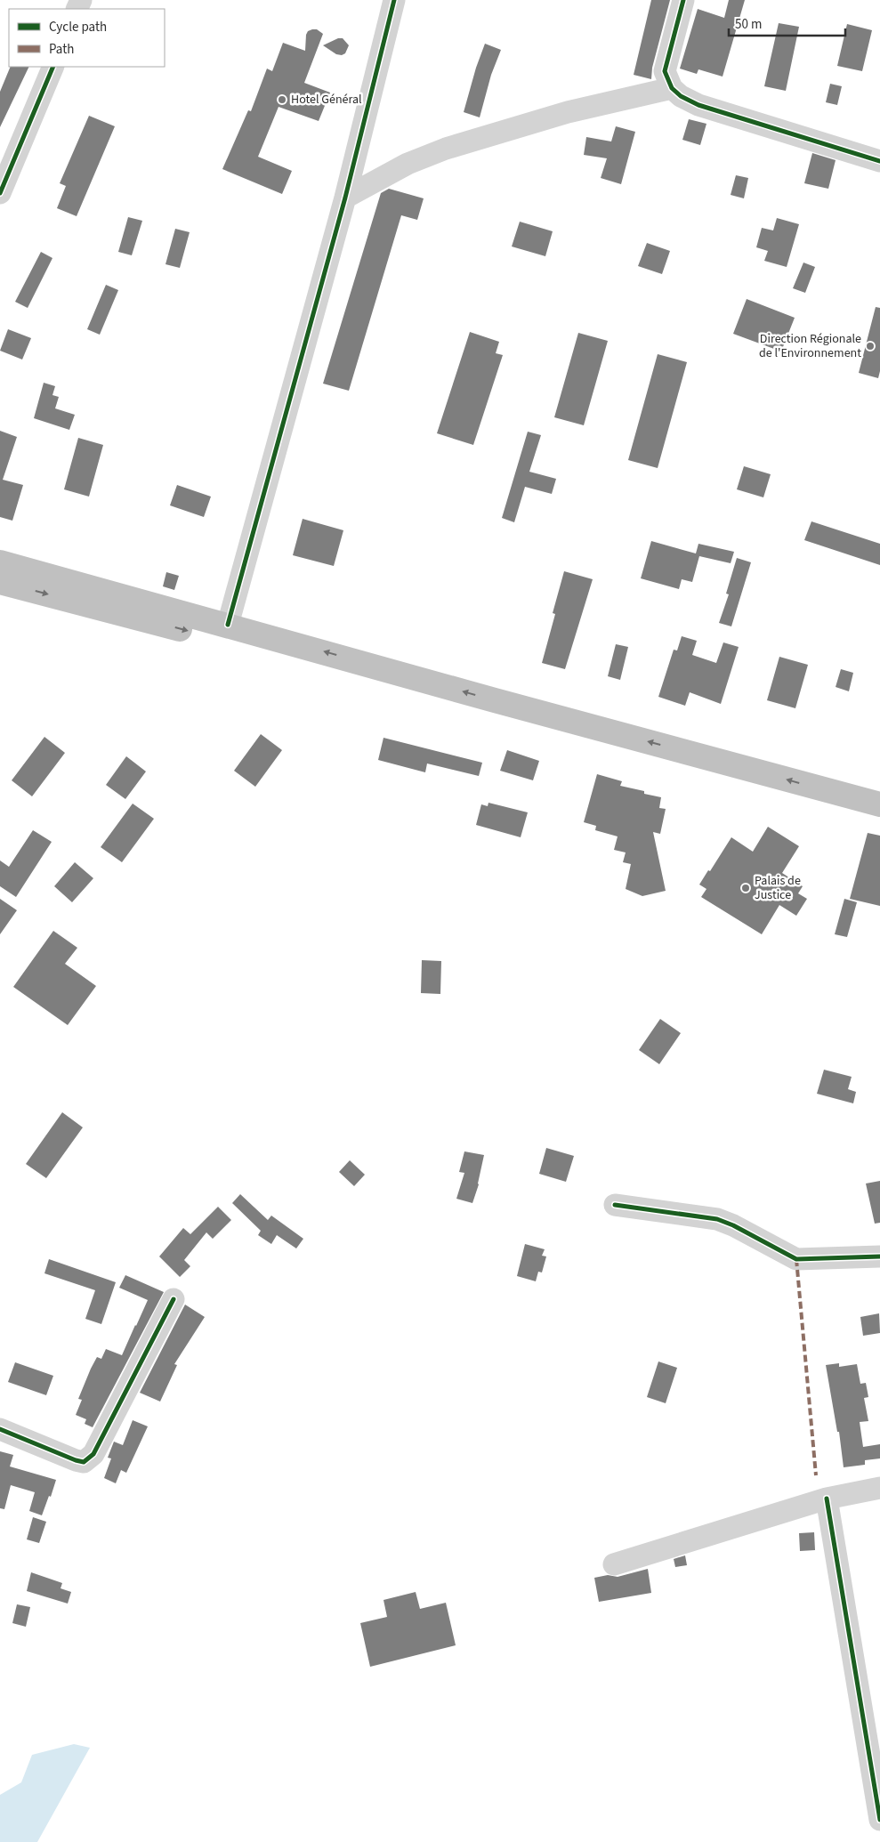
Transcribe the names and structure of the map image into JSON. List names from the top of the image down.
{
  "places": ["Hotel Général", "Direction Régionale de l'Environnement", "Palais de Justice"],
  "legend": ["Cycle path", "Path"],
  "scale_bar": "50 m"
}
